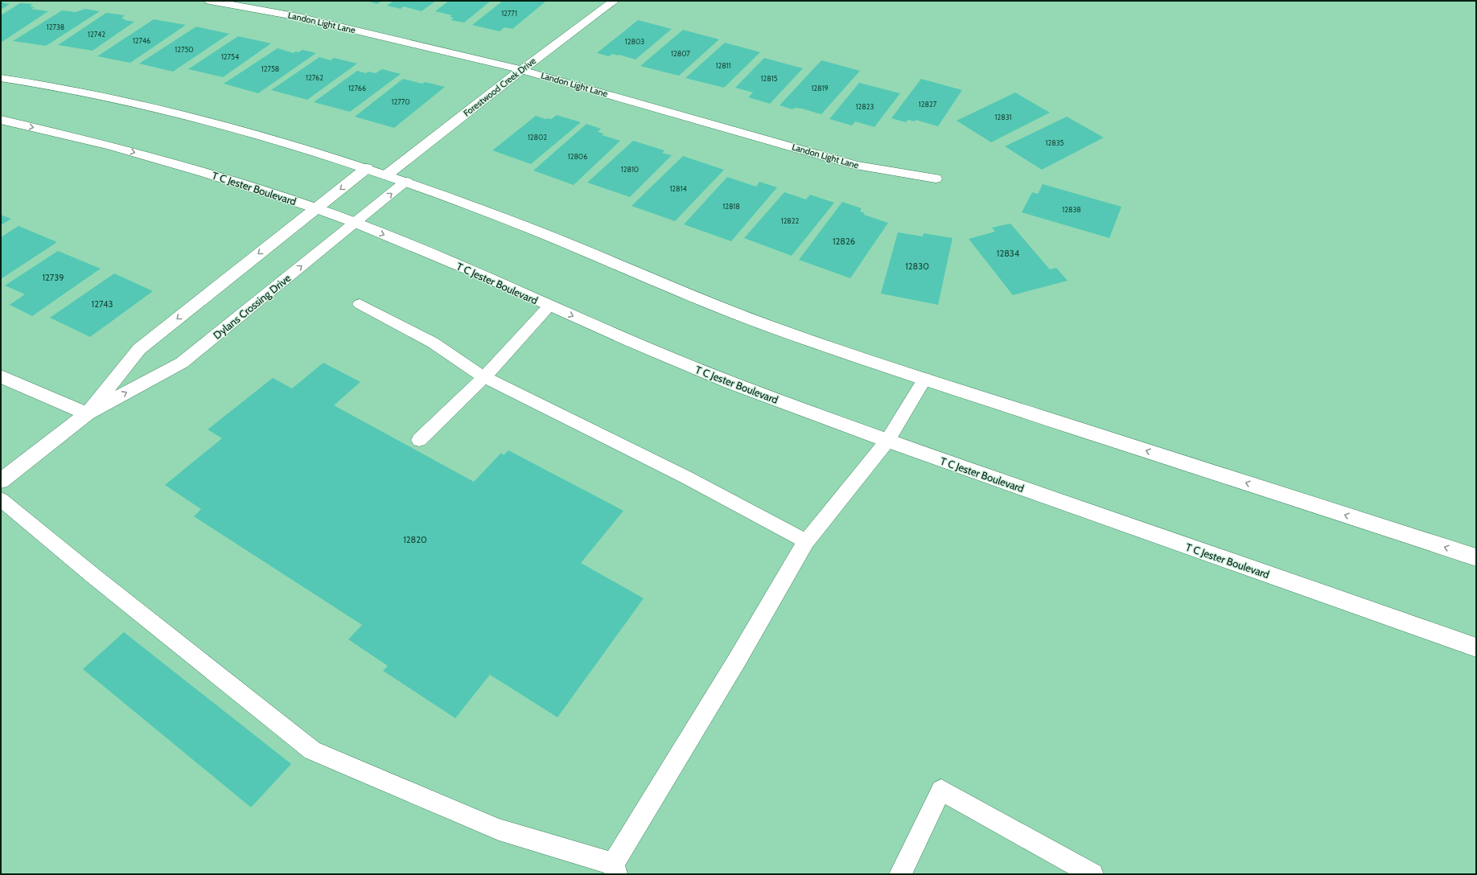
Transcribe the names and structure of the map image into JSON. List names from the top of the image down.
{
  "streets": {
    "street": [
      "Landon Light Lane",
      "Forestwood Creek Drive",
      "T C Jester Boulevard",
      "Dylans Crossing Drive"
    ]
  },
  "crossings": [
    ["Landon Light Lane", "Forestwood Creek Drive"],
    ["T C Jester Boulevard", "Dylans Crossing Drive"]
  ],
  "house_numbers": [
    "12771",
    "12738",
    "12742",
    "12746",
    "12803",
    "12750",
    "12807",
    "12754",
    "12811",
    "12758",
    "12762",
    "12815",
    "12766",
    "12819",
    "12770",
    "12827",
    "12823",
    "12831",
    "12802",
    "12835",
    "12806",
    "12810",
    "12814",
    "12818",
    "12838",
    "12822",
    "12826",
    "12834",
    "12830",
    "12739",
    "12743",
    "12820"
  ]
}
